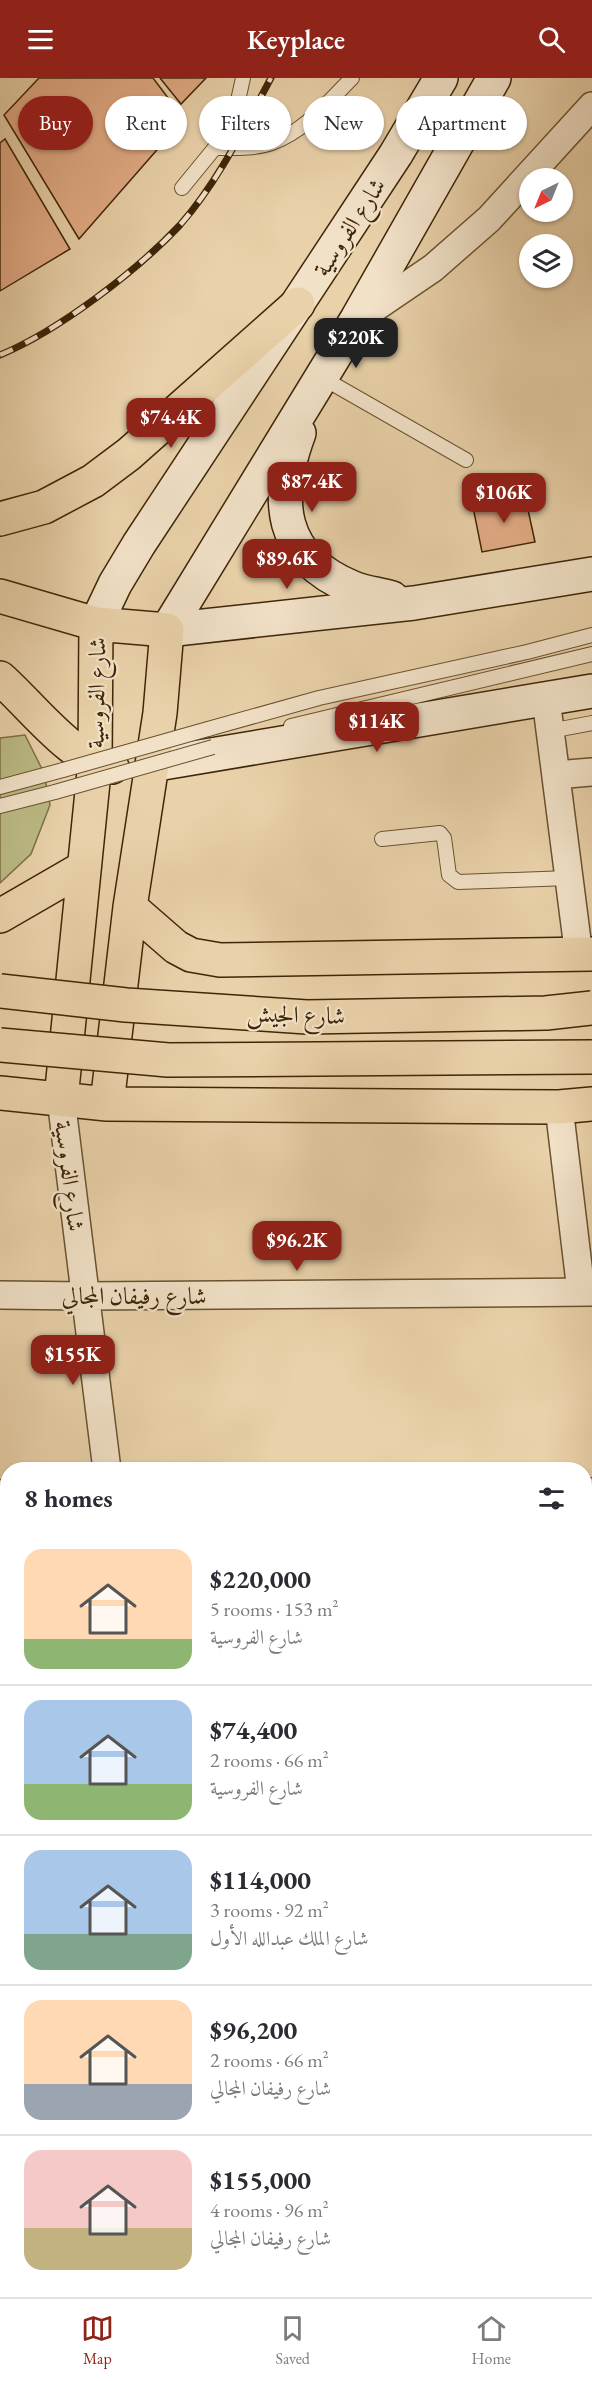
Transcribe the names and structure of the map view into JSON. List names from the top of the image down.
{
  "streets": {
    "main road": ["شارع الفروسية", "شارع الجيش"],
    "street": ["شارع رفيفان المجالي"]
  },
  "crossings": [
    ["شارع الفروسية", "شارع رفيفان المجالي"]
  ],
  "north": "bottom left",
  "page": {
    "header": "Keyplace",
    "chip": [
      "Buy",
      "Rent",
      "Filters",
      "New",
      "Apartment"
    ],
    "price": [
      "$220K",
      "$74.4K",
      "$87.4K",
      "$106K",
      "$89.6K",
      "$114K",
      "$96.2K",
      "$155K"
    ],
    "heading": "8 homes",
    "list": [
      {
        "name": "$220,000",
        "note": "5 rooms · 153 m² · شارع الفروسية"
      },
      {
        "name": "$74,400",
        "note": "2 rooms · 66 m² · شارع الفروسية"
      },
      {
        "name": "$114,000",
        "note": "3 rooms · 92 m² · شارع الملك عبدالله الأول"
      },
      {
        "name": "$96,200",
        "note": "2 rooms · 66 m² · شارع رفيفان المجالي"
      },
      {
        "name": "$155,000",
        "note": "4 rooms · 96 m² · شارع رفيفان المجالي"
      }
    ],
    "tabs": ["Map", "Saved", "Home"]
  }
}
